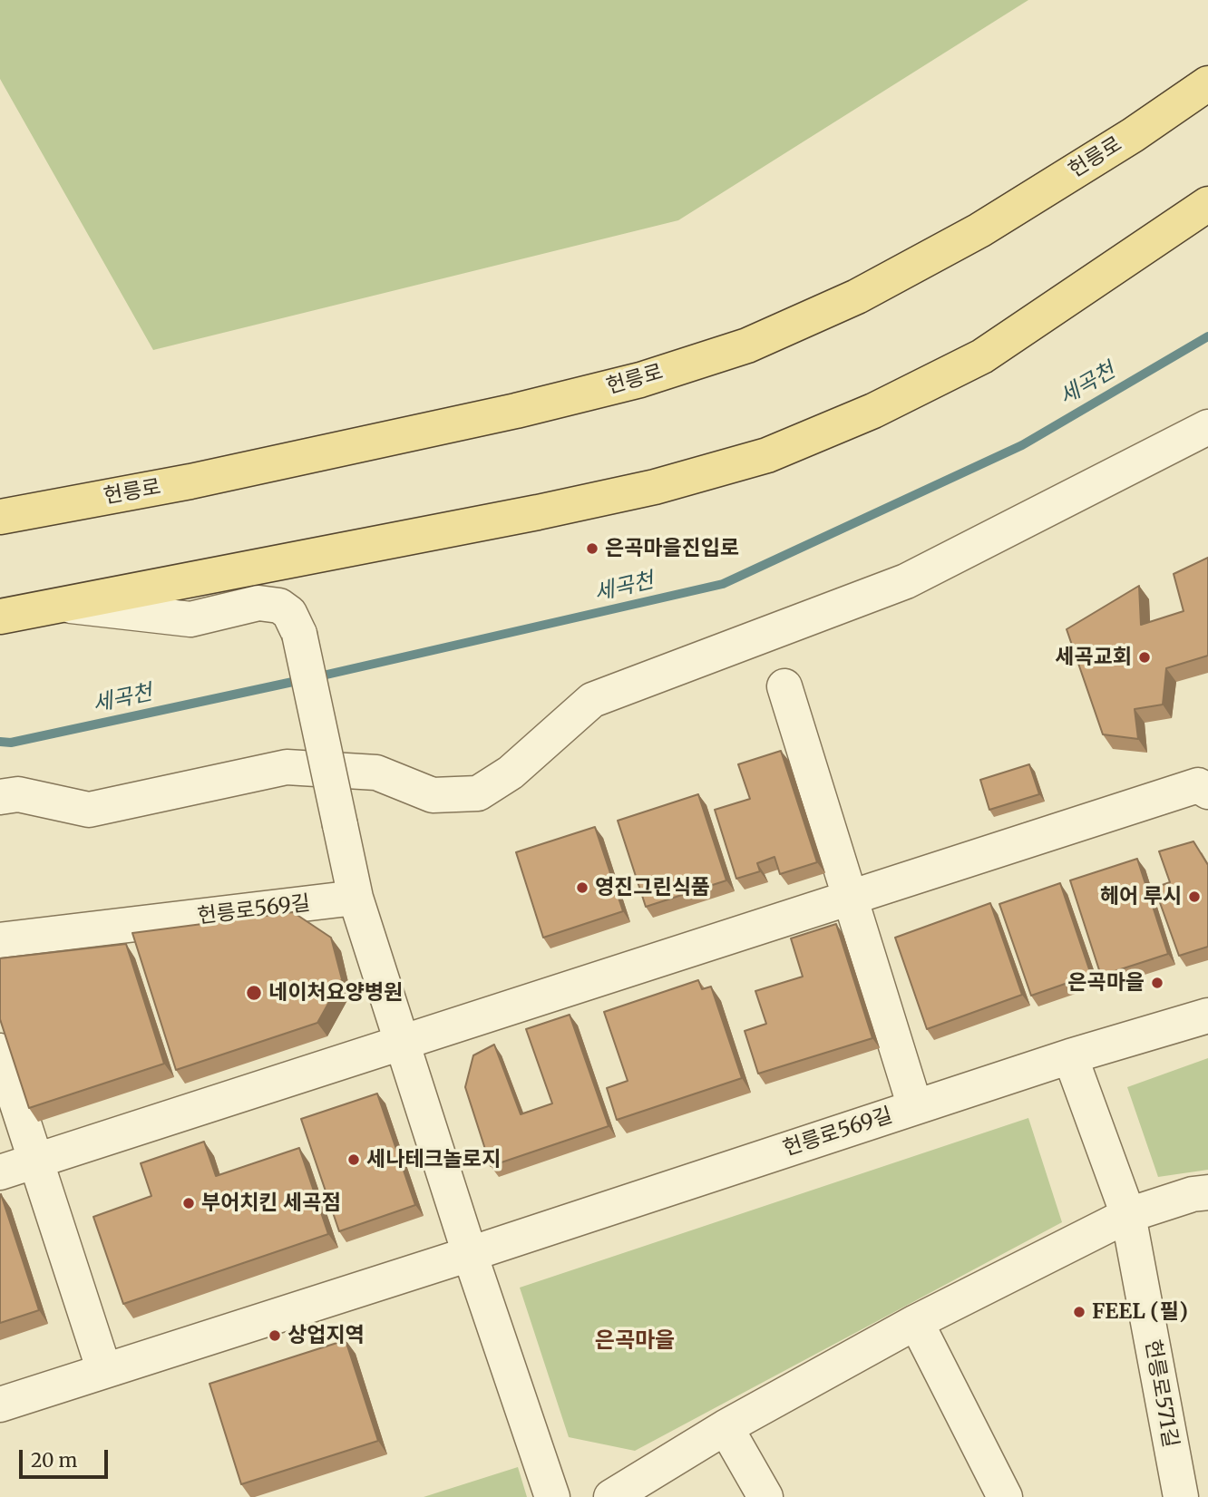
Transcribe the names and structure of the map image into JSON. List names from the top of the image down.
{
  "streets": {
    "main road": ["헌릉로"],
    "street": ["헌릉로569길", "헌릉로571길"]
  },
  "crossings": [
    ["헌릉로569길", "헌릉로571길"]
  ],
  "districts": ["은곡마을"],
  "water": ["세곡천"],
  "places": [
    "은곡마을진입로",
    "세곡교회",
    "영진그린식품",
    "헤어 루시",
    "은곡마을",
    "네이처요양병원",
    "세나테크놀로지",
    "부어치킨 세곡점",
    "FEEL (필)",
    "상업지역"
  ],
  "scale_bar": "20 m"
}
